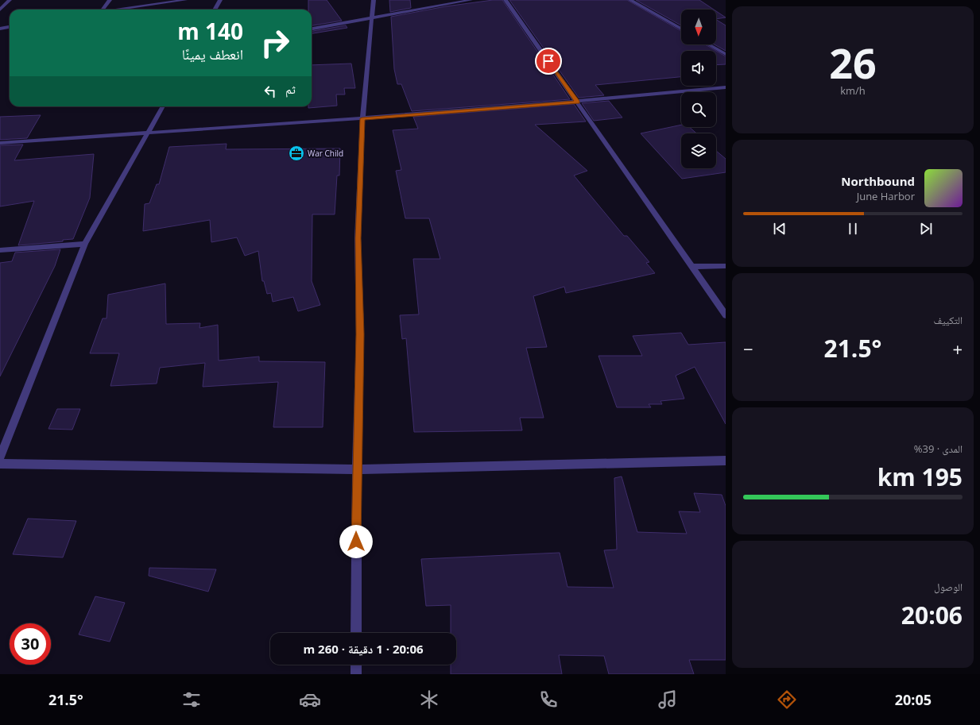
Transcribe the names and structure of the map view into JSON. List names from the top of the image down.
{
  "places": {
    "office": ["War Child"]
  },
  "north": "bottom",
  "page": {
    "tile": [
      ["26", "km/h"],
      "التكييف",
      ["المدى · 39%", "195 km"],
      ["الوصول", "20:06"]
    ],
    "turn": ["140 m", "انعطف يمينًا"],
    "then": "ثم",
    "song": ["Northbound", "June Harbor"],
    "heat": ["−", "21.5°", "+"],
    "limit": "30",
    "trip": "20:06 · 1 دقيقة · 260 m",
    "tabs": ["20:05", "21.5°"]
  }
}
